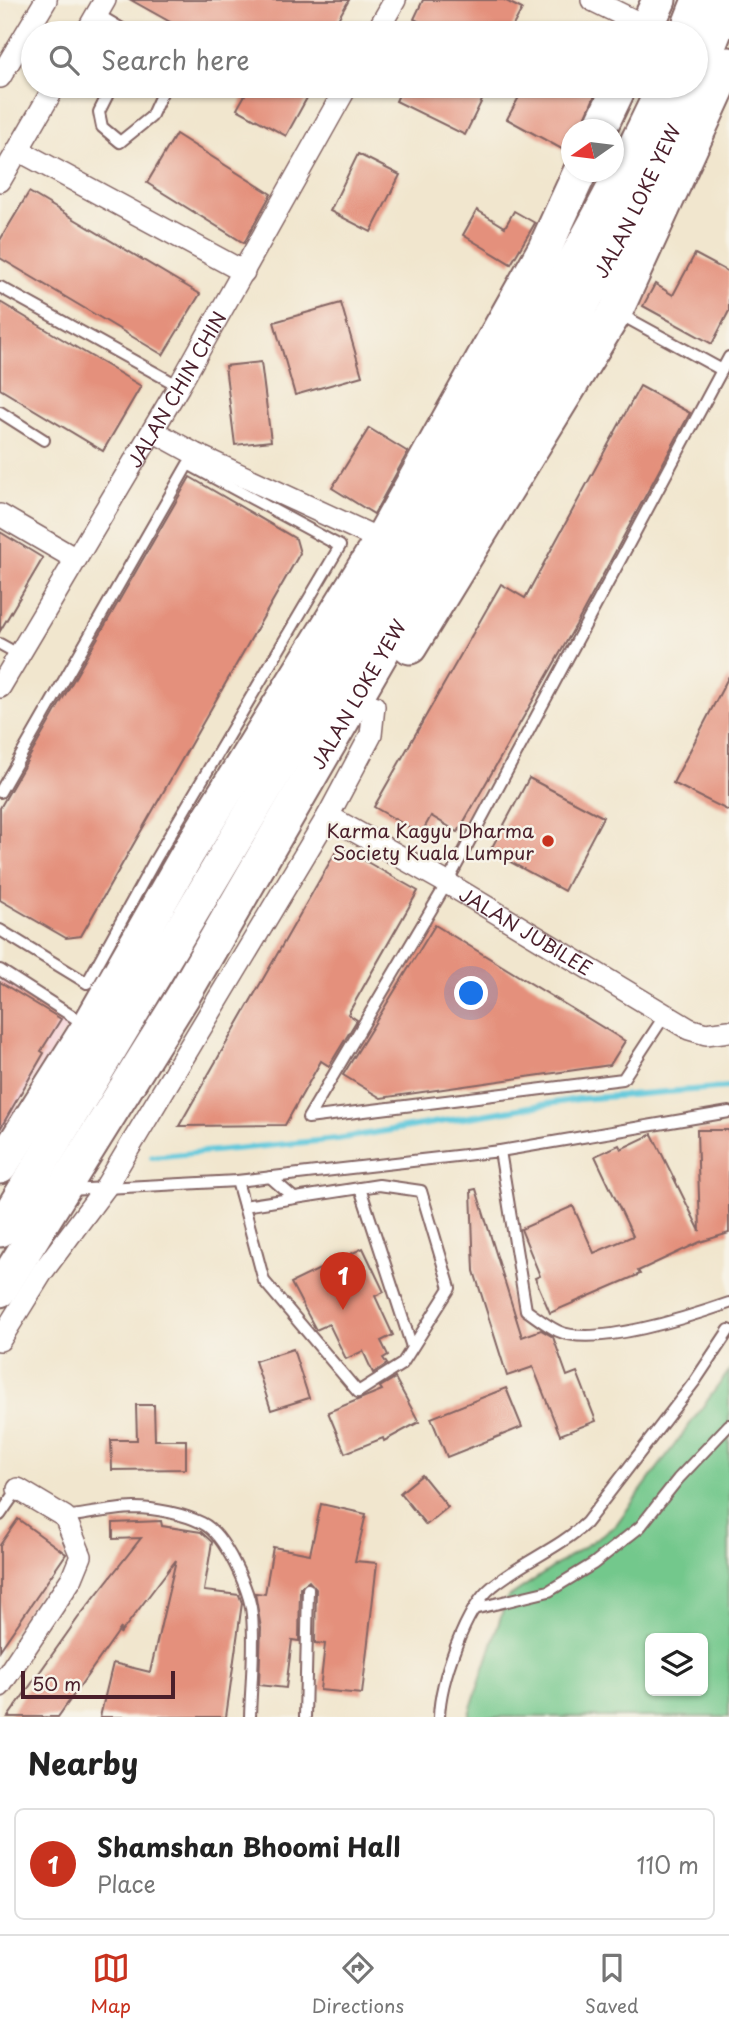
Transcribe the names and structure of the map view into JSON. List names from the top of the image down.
{
  "streets": {
    "highway": ["JALAN LOKE YEW"],
    "street": ["JALAN CHIN CHIN", "JALAN JUBILEE"]
  },
  "places": ["Karma Kagyu Dharma Society Kuala Lumpur"],
  "scale_bar": "50 m",
  "north": "left",
  "page": {
    "search": "Search here",
    "pins": "1",
    "scale": "50 m",
    "heading": "Nearby",
    "list": [
      {
        "mark": "1",
        "name": "Shamshan Bhoomi Hall",
        "note": "Place",
        "value": "110 m"
      }
    ],
    "nav": ["Map", "Directions", "Saved"]
  }
}
